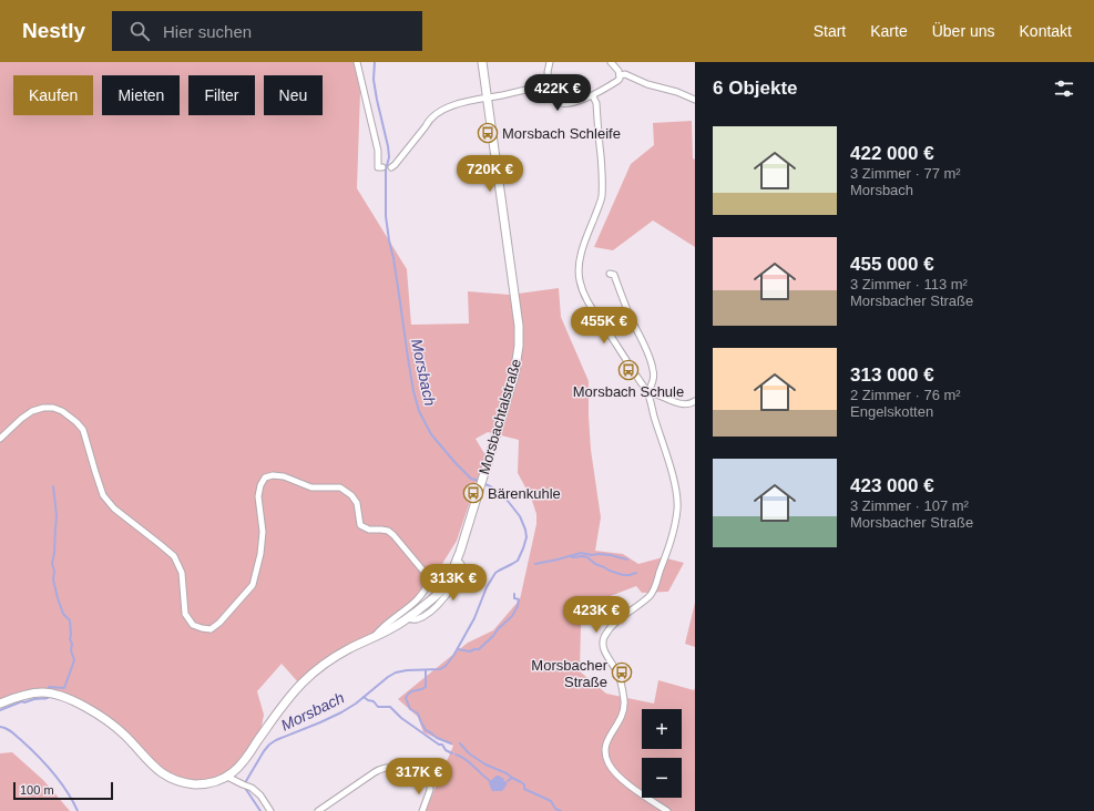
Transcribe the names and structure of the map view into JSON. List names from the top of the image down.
{
  "streets": {
    "main road": ["Morsbachtalstraße"]
  },
  "water": ["Morsbach"],
  "places": {
    "bus stop": [
      "Morsbach Schleife",
      "Morsbach Schule",
      "Bärenkuhle",
      "Morsbacher Straße"
    ]
  },
  "scale_bar": "100 m",
  "page": {
    "header": "Nestly",
    "search": "Hier suchen",
    "nav": [
      "Start",
      "Karte",
      "Über uns",
      "Kontakt"
    ],
    "heading": "6 Objekte",
    "price": [
      "422K €",
      "720K €",
      "455K €",
      "313K €",
      "423K €",
      "317K €"
    ],
    "chip": [
      "Kaufen",
      "Mieten",
      "Filter",
      "Neu"
    ],
    "list": [
      {
        "name": "422 000 €",
        "note": "3 Zimmer · 77 m² · Morsbach"
      },
      {
        "name": "455 000 €",
        "note": "3 Zimmer · 113 m² · Morsbacher Straße"
      },
      {
        "name": "313 000 €",
        "note": "2 Zimmer · 76 m² · Engelskotten"
      },
      {
        "name": "423 000 €",
        "note": "3 Zimmer · 107 m² · Morsbacher Straße"
      }
    ],
    "map_buttons": ["+", "−"],
    "scale": "100 m"
  }
}
